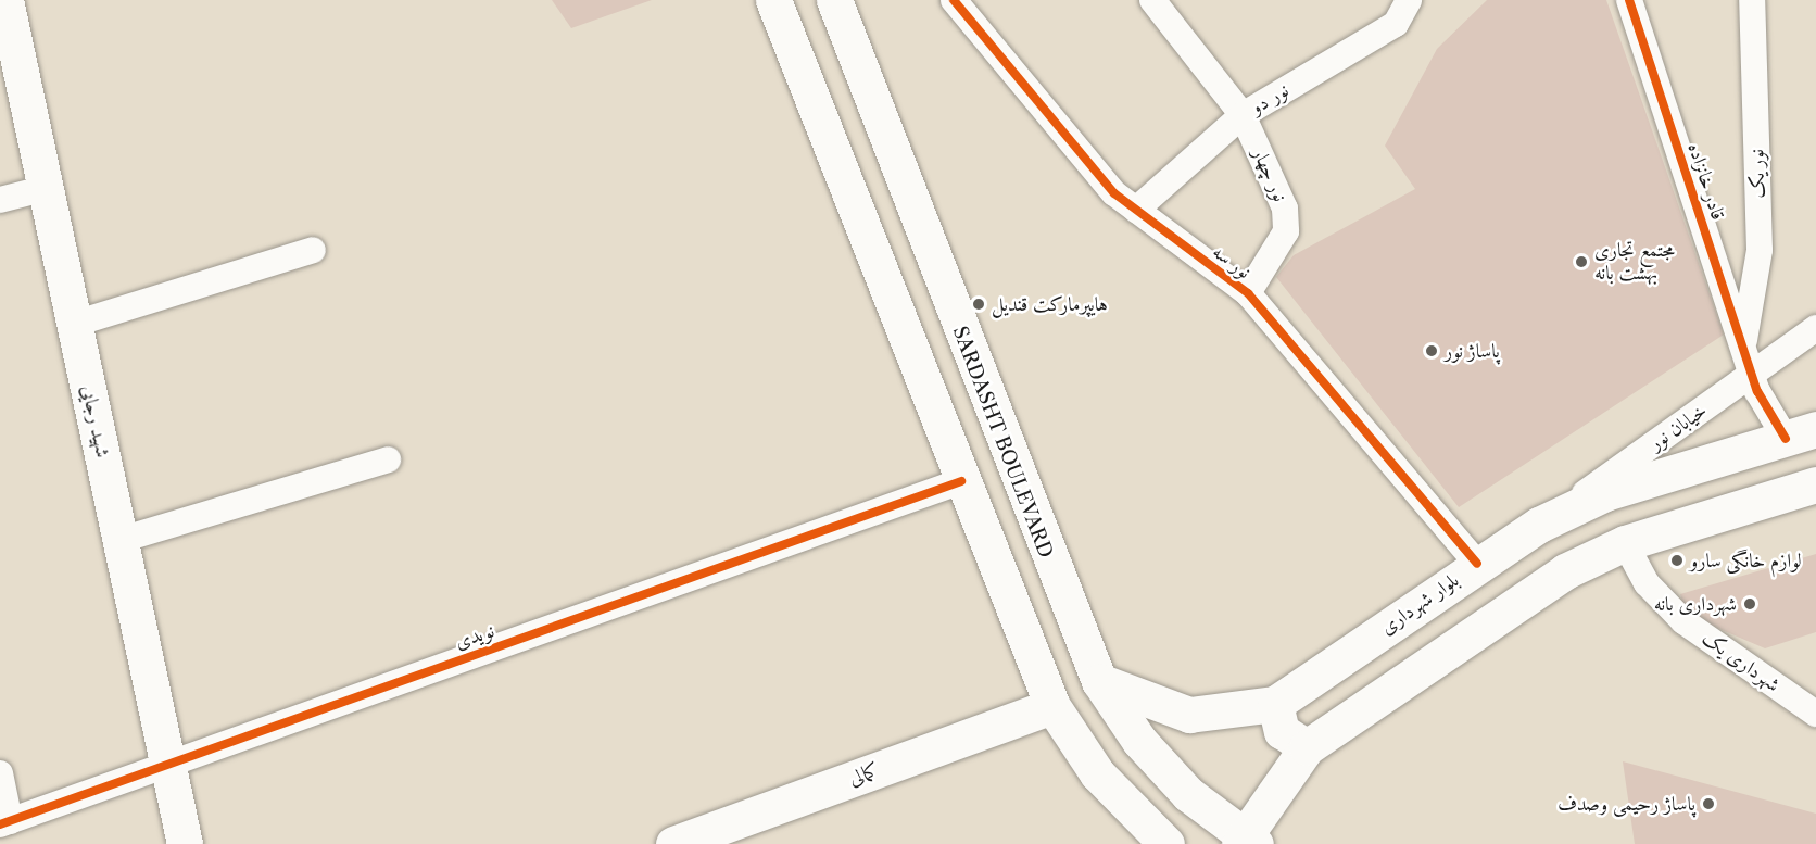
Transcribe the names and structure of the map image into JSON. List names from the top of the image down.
{
  "streets": {
    "main road": [
      "شهید رجایی",
      "SARDASHT BOULEVARD",
      "بلوار شهرداری",
      "کمالی"
    ],
    "street": [
      "نور دو",
      "نور یک",
      "نور چهار",
      "قادر خانزاده",
      "نور سه",
      "خیابان نور",
      "نویدی",
      "شهرداری یک"
    ]
  },
  "crossings": [
    ["نور دو", "نور چهار"],
    ["نور دو", "نور سه"],
    ["نور یک", "قادر خانزاده"],
    ["نور چهار", "نور سه"],
    ["قادر خانزاده", "خیابان نور"],
    ["قادر خانزاده", "بلوار شهرداری"],
    ["نور سه", "بلوار شهرداری"],
    ["شهید رجایی", "نویدی"],
    ["خیابان نور", "بلوار شهرداری"],
    ["SARDASHT BOULEVARD", "بلوار شهرداری"]
  ],
  "places": [
    "مجتمع تجاری بهشت بانه",
    "هایپرمارکت قندیل",
    "پاساژ نور",
    "لوازم خانگى سارو",
    "شهرداری بانه",
    "پاساژ رحیمی وصدف"
  ]
}
